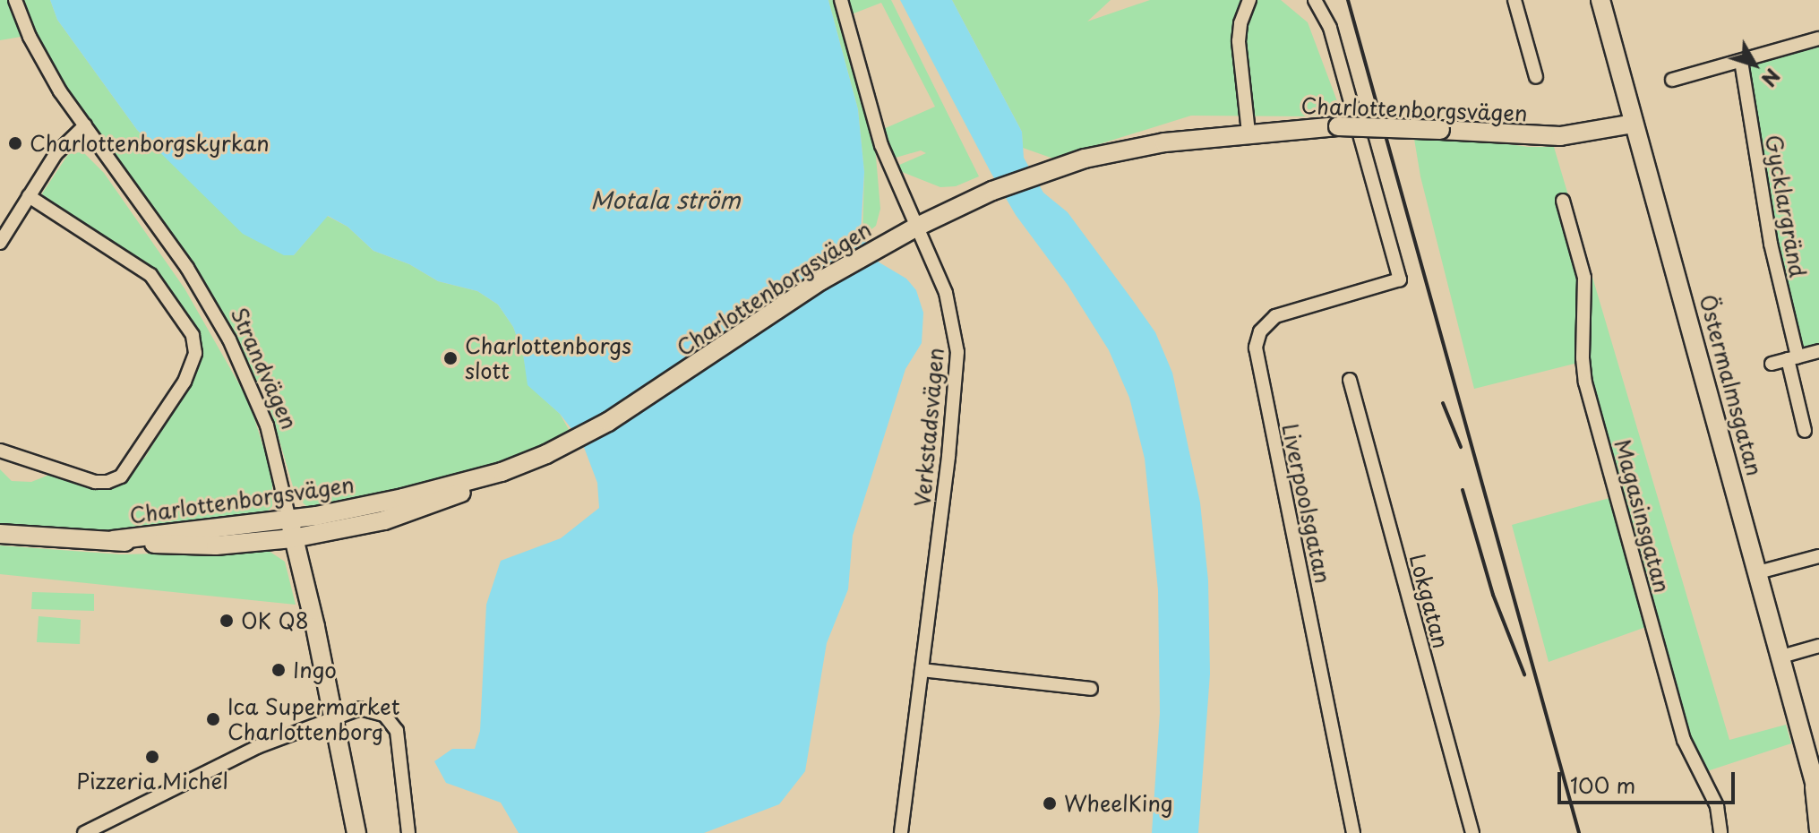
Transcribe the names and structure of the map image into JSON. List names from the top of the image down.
{
  "streets": {
    "main road": ["Charlottenborgsvägen", "Strandvägen", "Östermalmsgatan"],
    "street": [
      "Gycklargränd",
      "Verkstadsvägen",
      "Liverpoolsgatan",
      "Magasinsgatan",
      "Lokgatan"
    ]
  },
  "crossings": [
    ["Charlottenborgsvägen", "Strandvägen"],
    ["Charlottenborgsvägen", "Östermalmsgatan"],
    ["Charlottenborgsvägen", "Verkstadsvägen"]
  ],
  "water": ["Motala ström"],
  "places": [
    "Charlottenborgskyrkan",
    "Charlottenborgs slott",
    "OK Q8",
    "Ingo",
    "Ica Supermarket Charlottenborg",
    "Pizzeria Michel",
    "WheelKing"
  ],
  "scale_bar": "100 m",
  "north": "bottom right"
}
